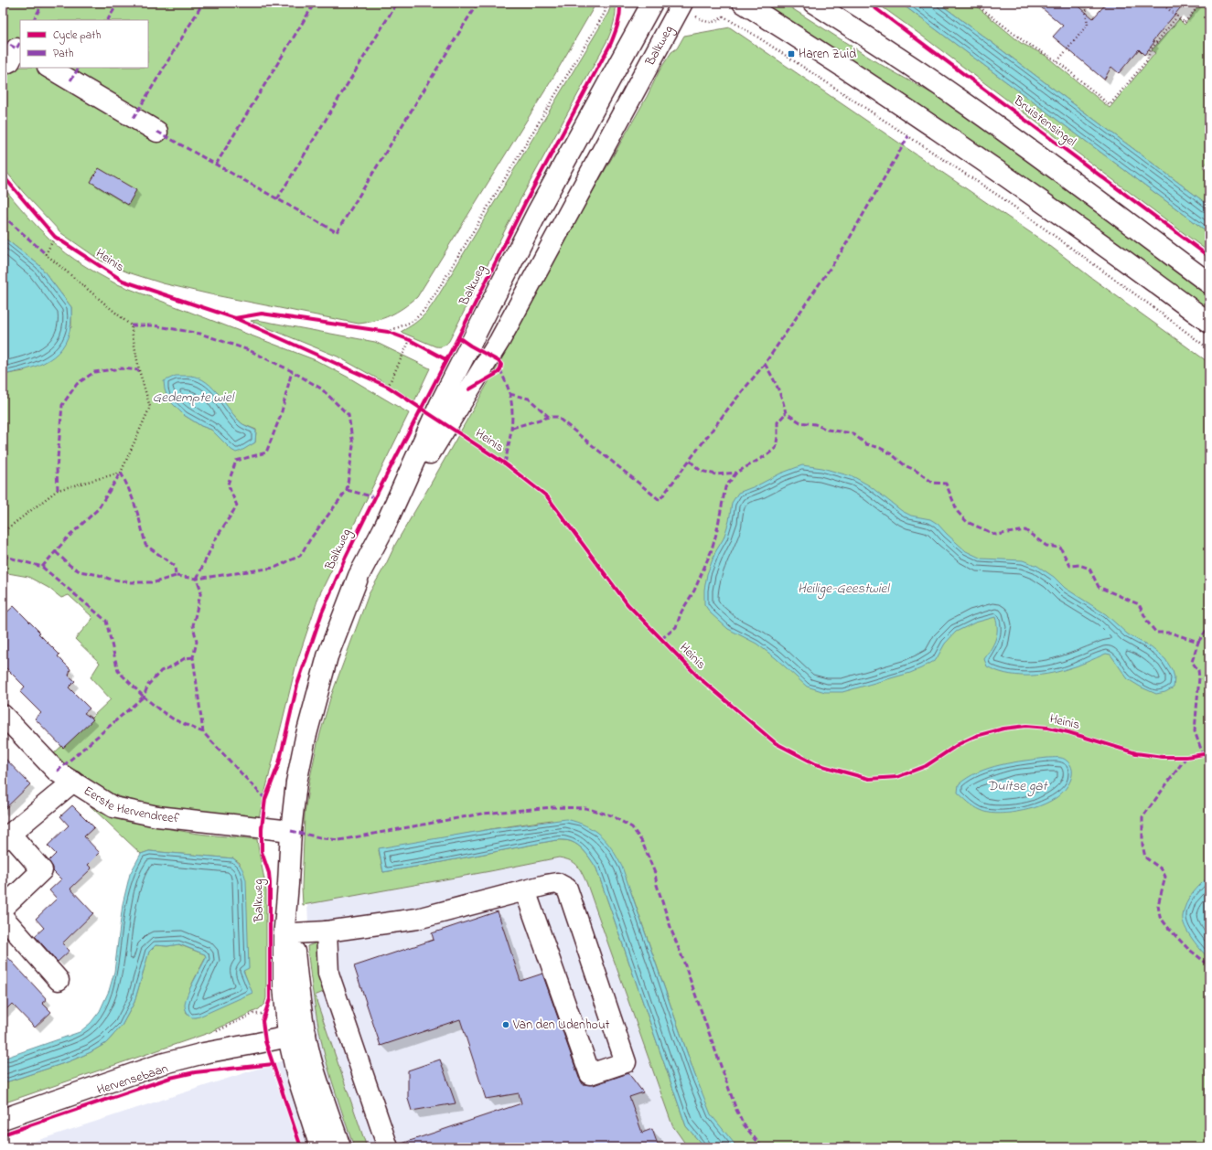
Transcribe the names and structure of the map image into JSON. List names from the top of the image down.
{
  "streets": {
    "street": ["Balkweg", "Eerste Hervendreef", "Hervensebaan"],
    "cycle path": ["Bruistensingel", "Heinis"]
  },
  "crossings": [
    ["Balkweg", "Eerste Hervendreef"],
    ["Balkweg", "Hervensebaan"]
  ],
  "water": ["Gedempte wiel", "Heilige-Geestwiel", "Duitse gat"],
  "places": {
    "transit": ["Haren Zuid"],
    "other": ["Van den Udenhout"]
  },
  "legend": ["Cycle path", "Path"]
}
